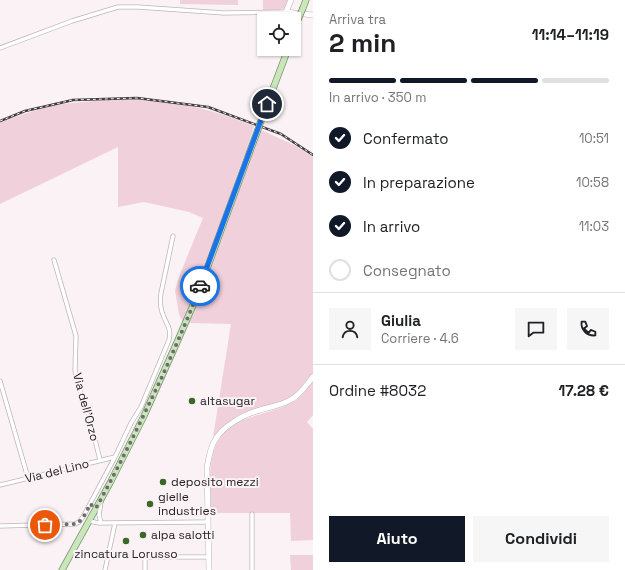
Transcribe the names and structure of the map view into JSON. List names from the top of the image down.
{
  "streets": {
    "street": ["Via dell'Orzo", "Via del Lino"]
  },
  "crossings": [
    ["Via dell'Orzo", "Via del Lino"]
  ],
  "places": [
    "altasugar",
    "deposito mezzi",
    "gielle industries",
    "alpa salotti",
    "zincatura Lorusso"
  ],
  "page": {
    "heading": ["2 min", "Arriva tra", "11:14–11:19"],
    "panel": [
      "Giulia",
      "Corriere · 4.6",
      "Ordine #8032",
      "17.28 €"
    ],
    "bar": "In arrivo · 350 m",
    "list": [
      ["Confermato", "10:51"],
      ["In preparazione", "10:58"],
      ["In arrivo", "11:03"],
      "Consegnato"
    ],
    "buttons": ["Aiuto", "Condividi"]
  }
}
